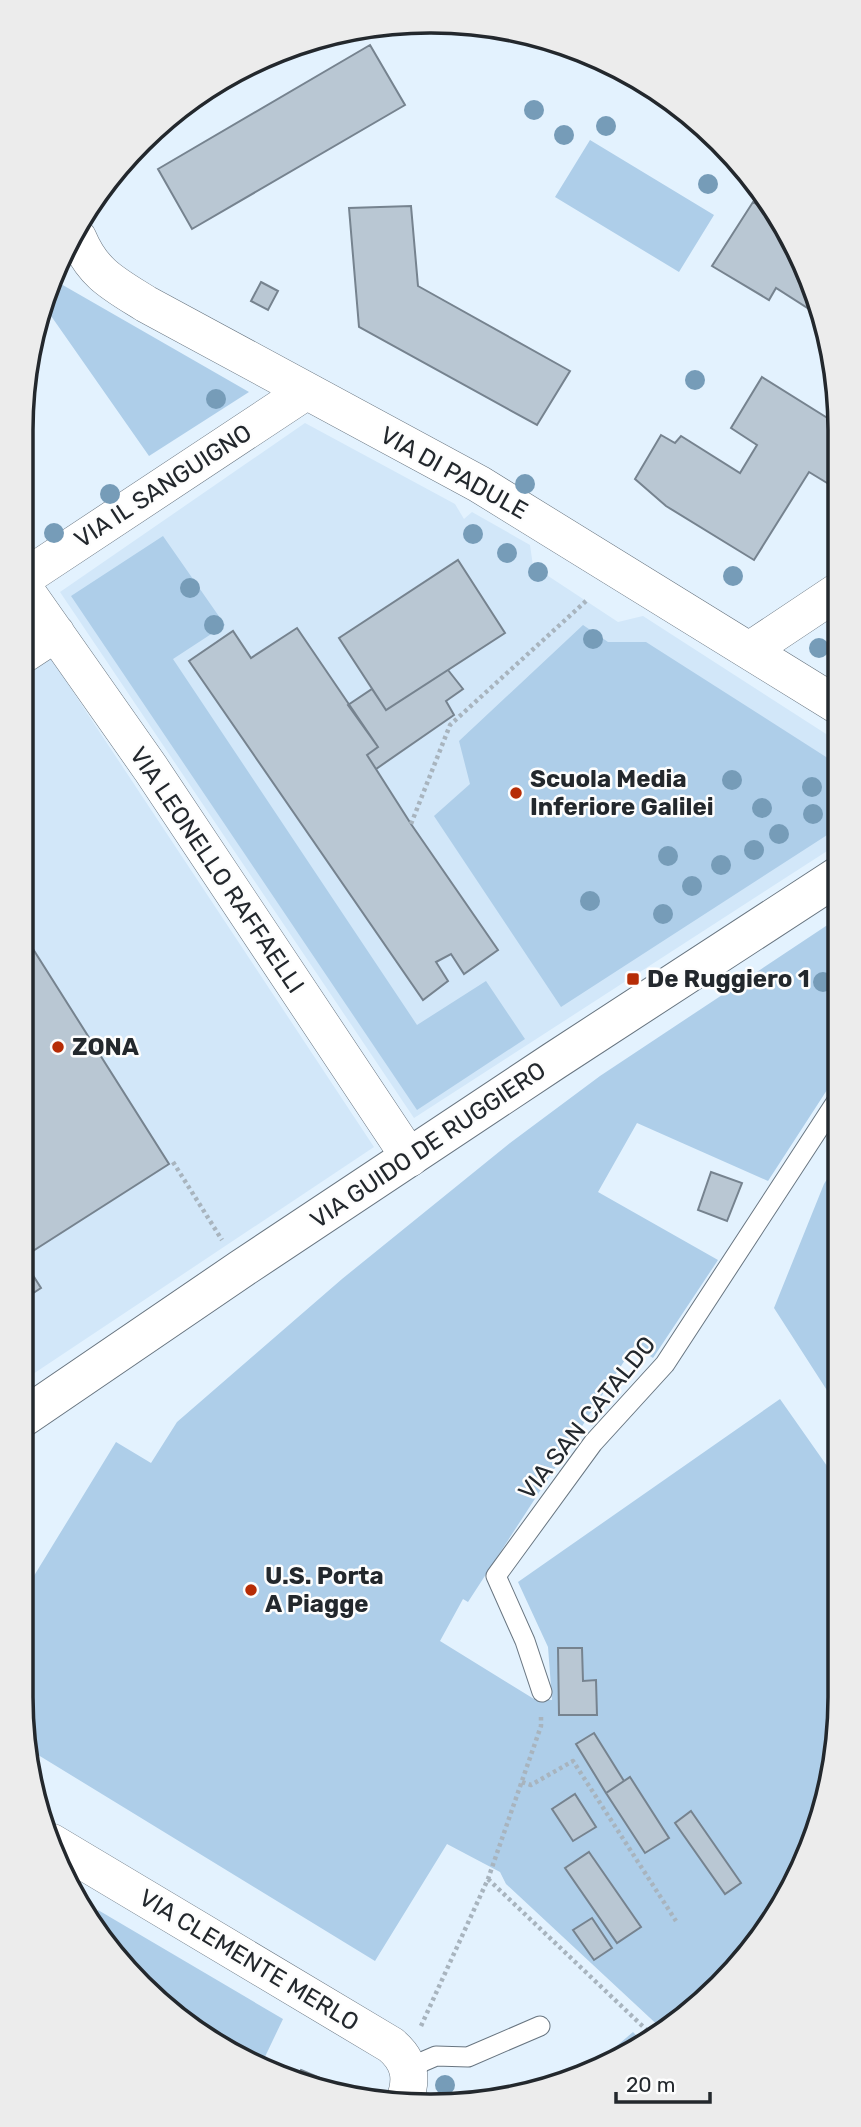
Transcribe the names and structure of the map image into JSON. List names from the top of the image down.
{
  "streets": {
    "street": [
      "VIA DI PADULE",
      "VIA IL SANGUIGNO",
      "VIA LEONELLO RAFFAELLI",
      "VIA GUIDO DE RUGGIERO",
      "VIA CLEMENTE MERLO"
    ],
    "lane": ["VIA SAN CATALDO"]
  },
  "crossings": [
    ["VIA DI PADULE", "VIA IL SANGUIGNO"],
    ["VIA LEONELLO RAFFAELLI", "VIA GUIDO DE RUGGIERO"]
  ],
  "places": {
    "other": ["Scuola Media Inferiore Galilei", "ZONA", "U.S. Porta A Piagge"],
    "transit": ["De Ruggiero 1"]
  },
  "scale_bar": "20 m"
}
